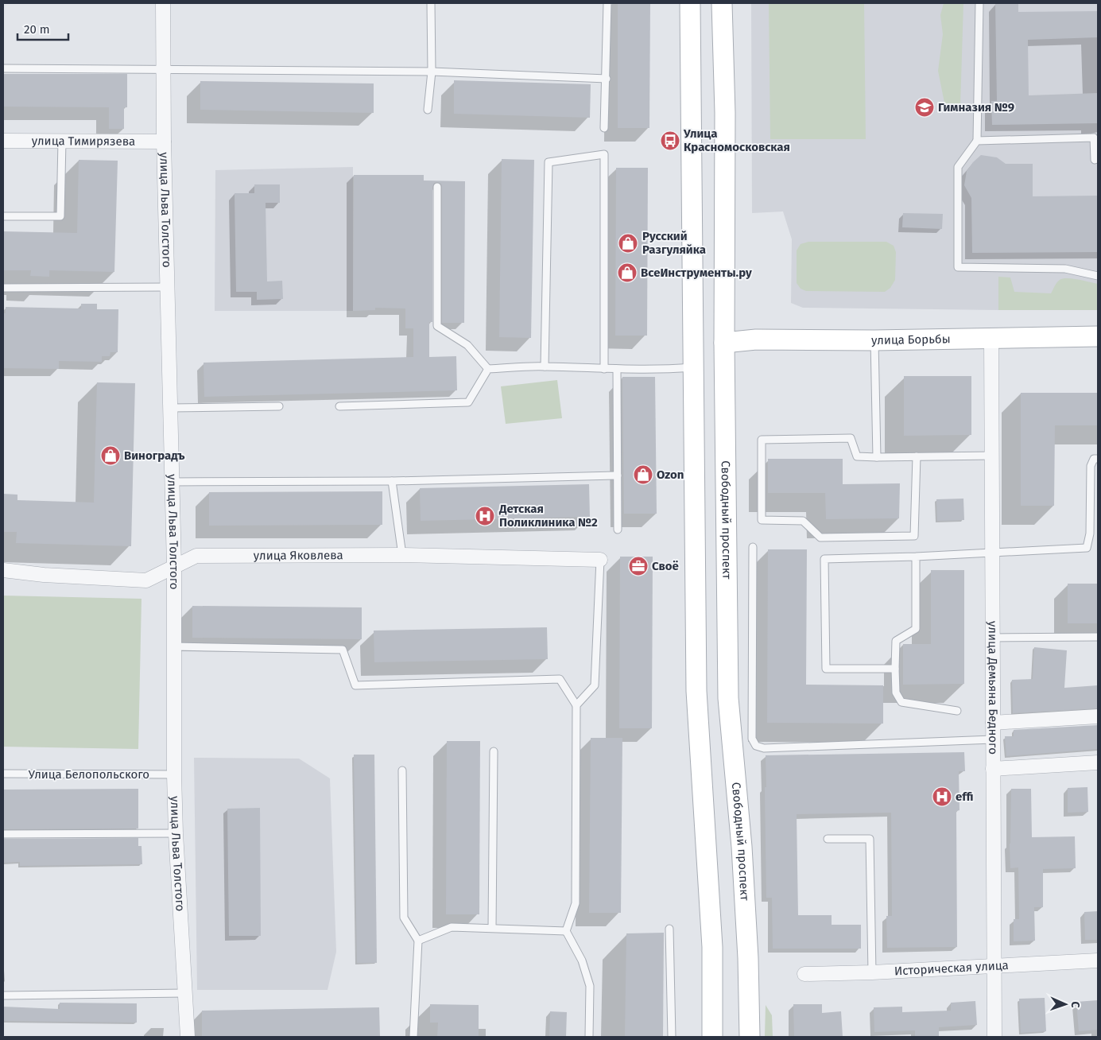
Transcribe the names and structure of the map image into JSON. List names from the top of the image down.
{
  "streets": {
    "main road": ["улица Борьбы", "Свободный проспект"],
    "street": [
      "улица Тимирязева",
      "улица Льва Толстого",
      "улица Яковлева",
      "улица Демьяна Бедного",
      "Историческая улица"
    ],
    "lane": ["Улица Белопольского"]
  },
  "crossings": [
    ["улица Тимирязева", "улица Льва Толстого"],
    ["улица Льва Толстого", "улица Яковлева"],
    ["улица Льва Толстого", "Улица Белопольского"],
    ["улица Борьбы", "Свободный проспект"],
    ["улица Борьбы", "улица Демьяна Бедного"],
    ["улица Демьяна Бедного", "Историческая улица"]
  ],
  "places": {
    "school or university": ["Гимназия №9"],
    "bus stop": ["Улица Красномосковская"],
    "shop": [
      "Русский Разгуляйка",
      "ВсеИнструменты.ру",
      "Виноградъ",
      "Ozon"
    ],
    "hospital": ["Детская Поликлиника №2", "effi"],
    "office": ["Своё"]
  },
  "scale_bar": "20 m",
  "north": "right"
}
